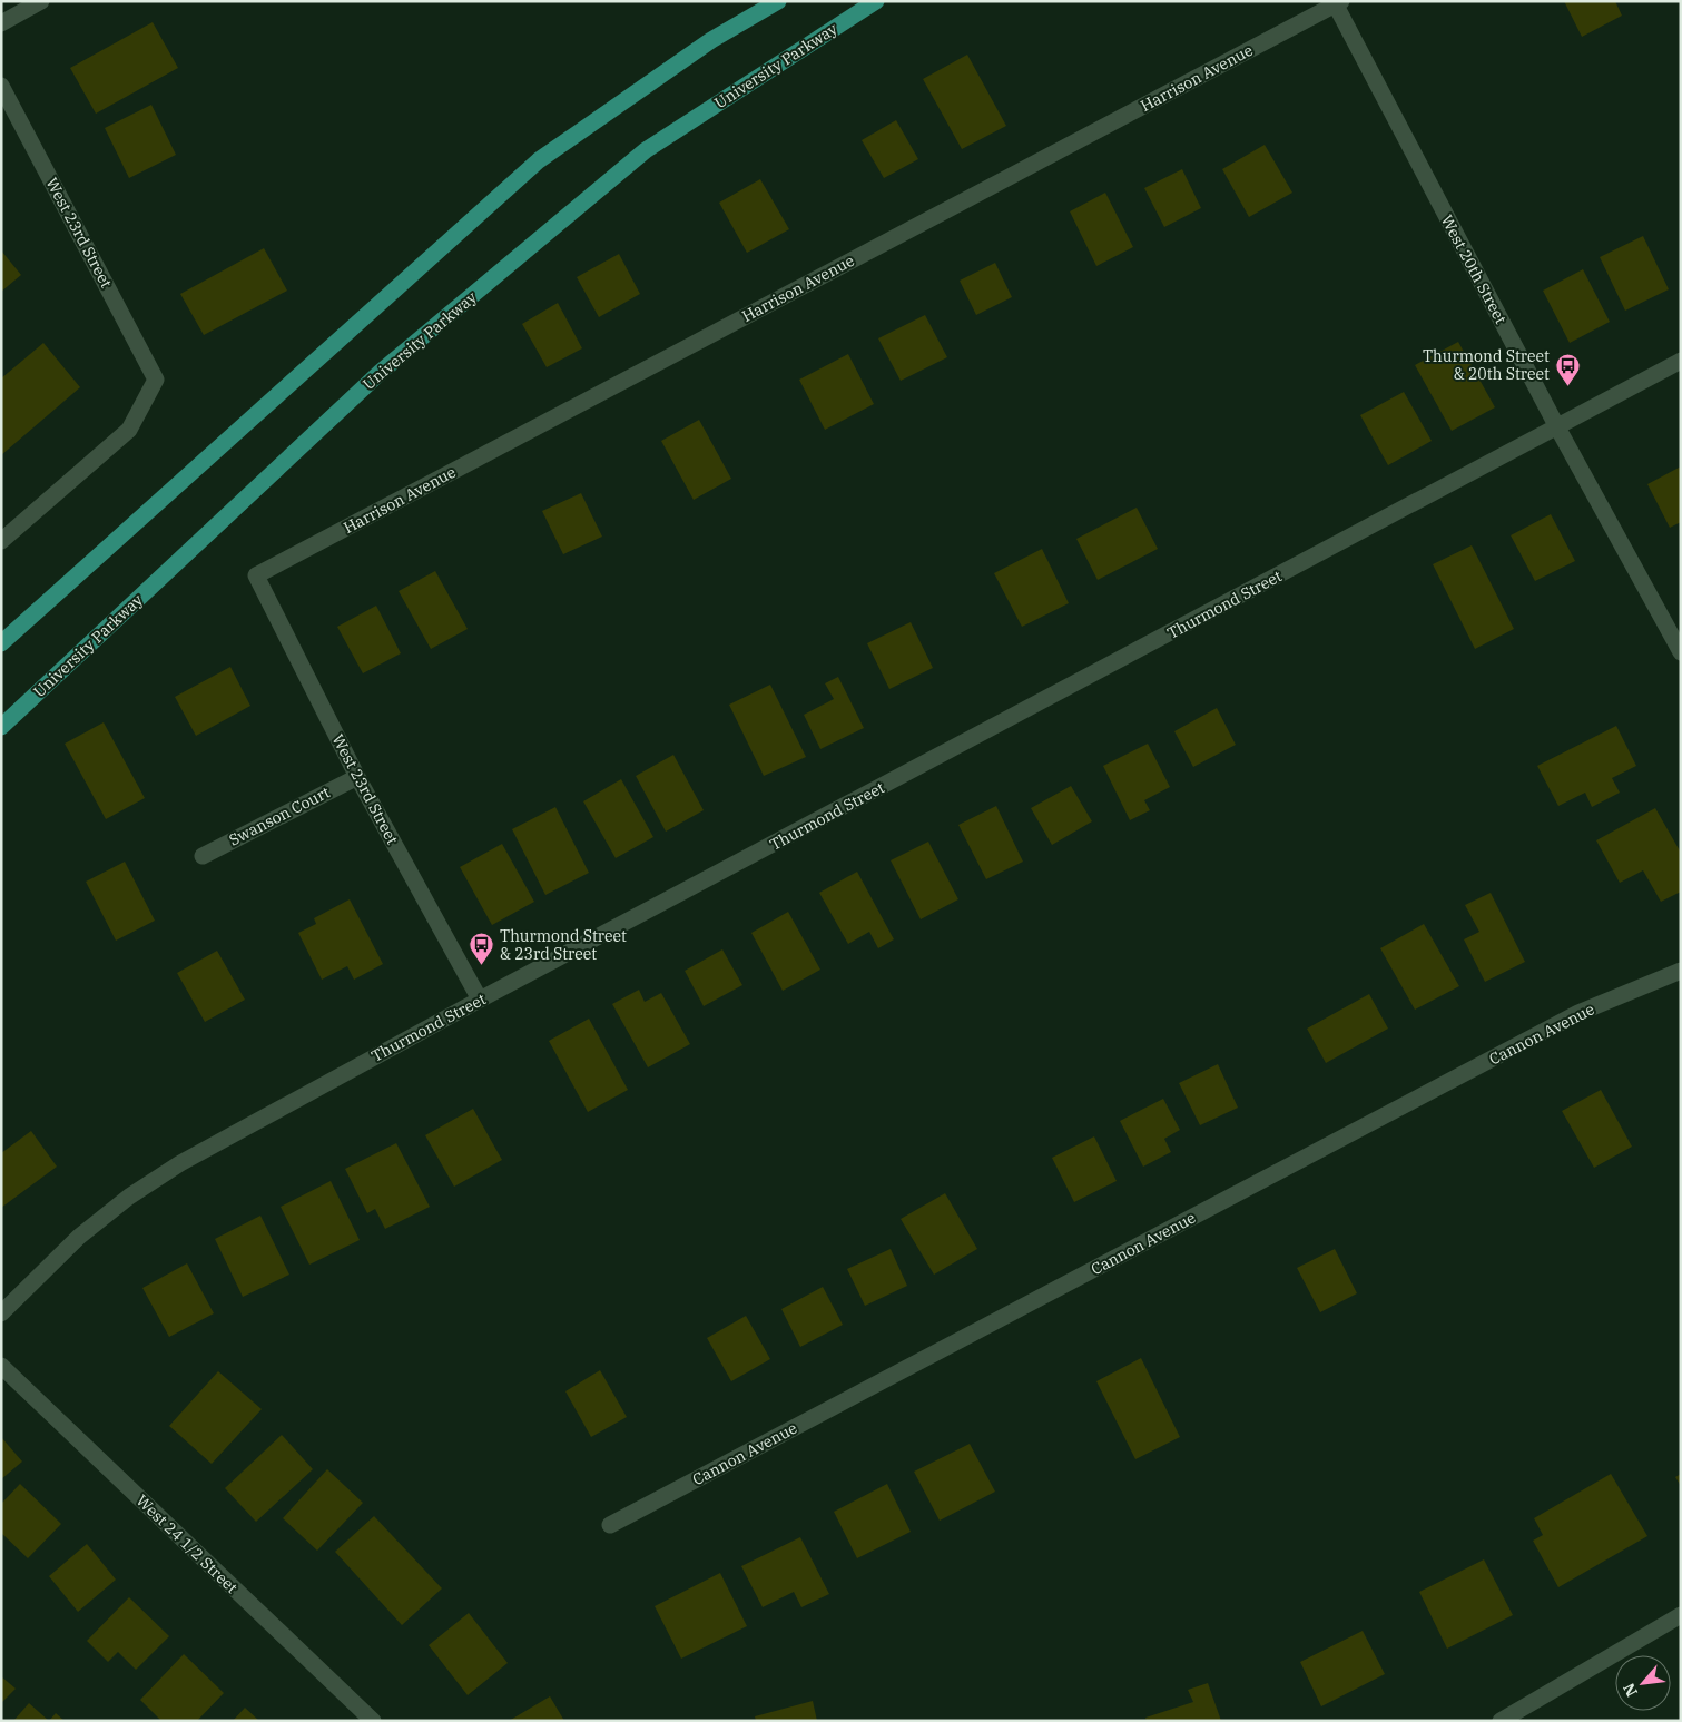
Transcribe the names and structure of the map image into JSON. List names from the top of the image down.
{
  "streets": {
    "main road": ["University Parkway"],
    "street": [
      "Harrison Avenue",
      "West 23rd Street",
      "West 20th Street",
      "Thurmond Street",
      "Swanson Court",
      "Cannon Avenue",
      "West 24 1/2 Street"
    ]
  },
  "crossings": [
    ["Harrison Avenue", "West 23rd Street"],
    ["Harrison Avenue", "West 20th Street"],
    ["West 23rd Street", "Thurmond Street"],
    ["West 23rd Street", "Swanson Court"],
    ["West 20th Street", "Thurmond Street"]
  ],
  "places": {
    "bus stop": ["Thurmond Street & 20th Street", "Thurmond Street & 23rd Street"]
  },
  "north": "bottom left"
}
